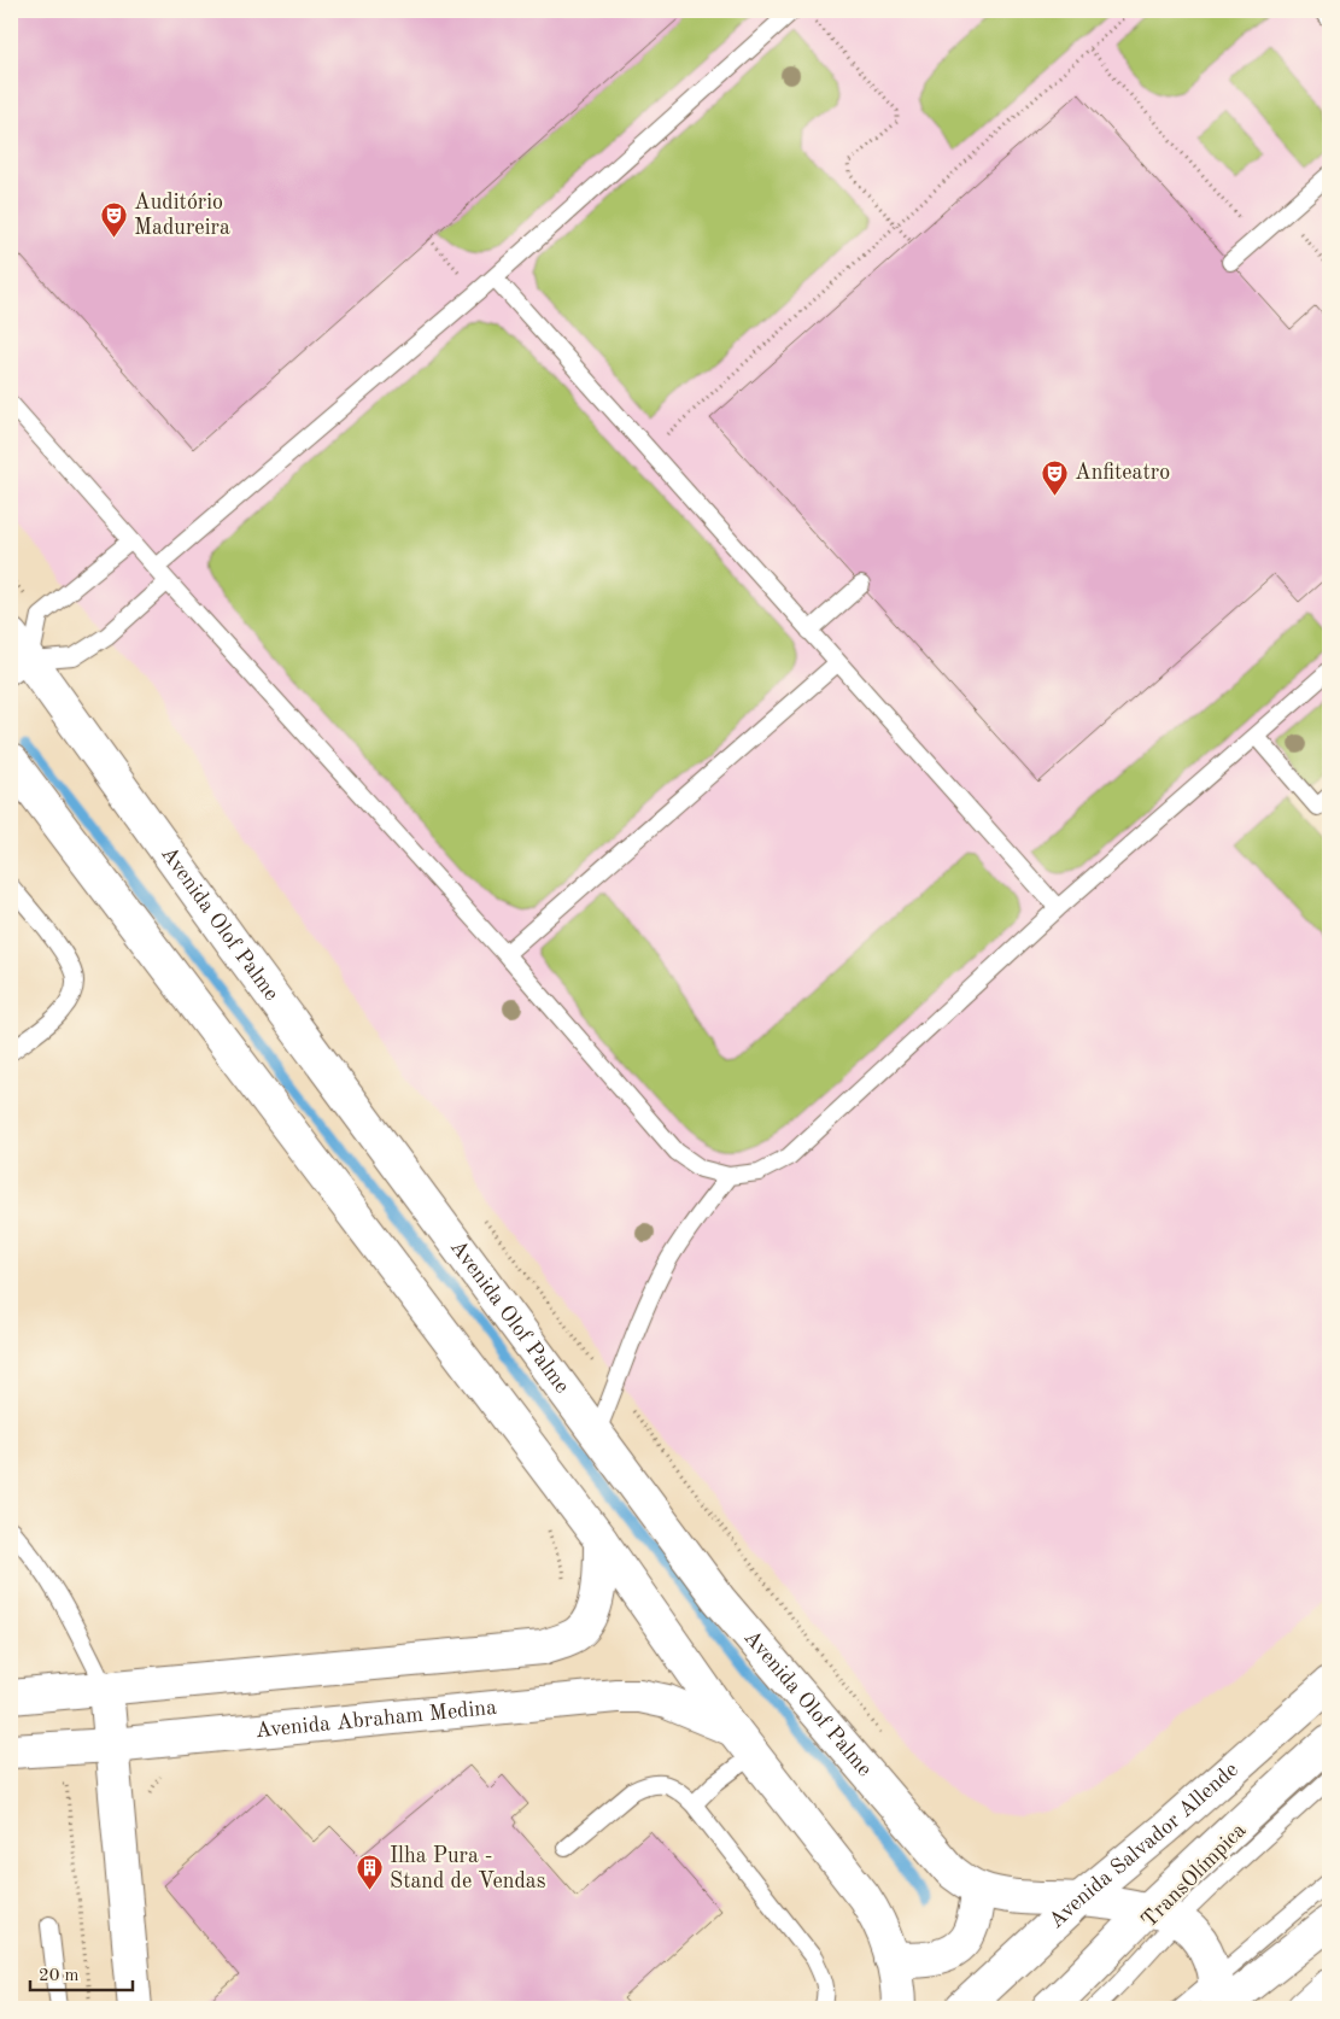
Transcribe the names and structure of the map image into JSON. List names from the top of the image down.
{
  "streets": {
    "main road": ["Avenida Olof Palme", "Avenida Abraham Medina", "Avenida Salvador Allende"],
    "lane": ["TransOlímpica"]
  },
  "crossings": [
    ["Avenida Olof Palme", "Avenida Salvador Allende"],
    ["Avenida Olof Palme", "TransOlímpica"],
    ["Avenida Salvador Allende", "TransOlímpica"]
  ],
  "places": {
    "theatre": ["Auditório Madureira", "Anfiteatro"],
    "building": ["Ilha Pura - Stand de Vendas"]
  },
  "scale_bar": "20 m"
}
